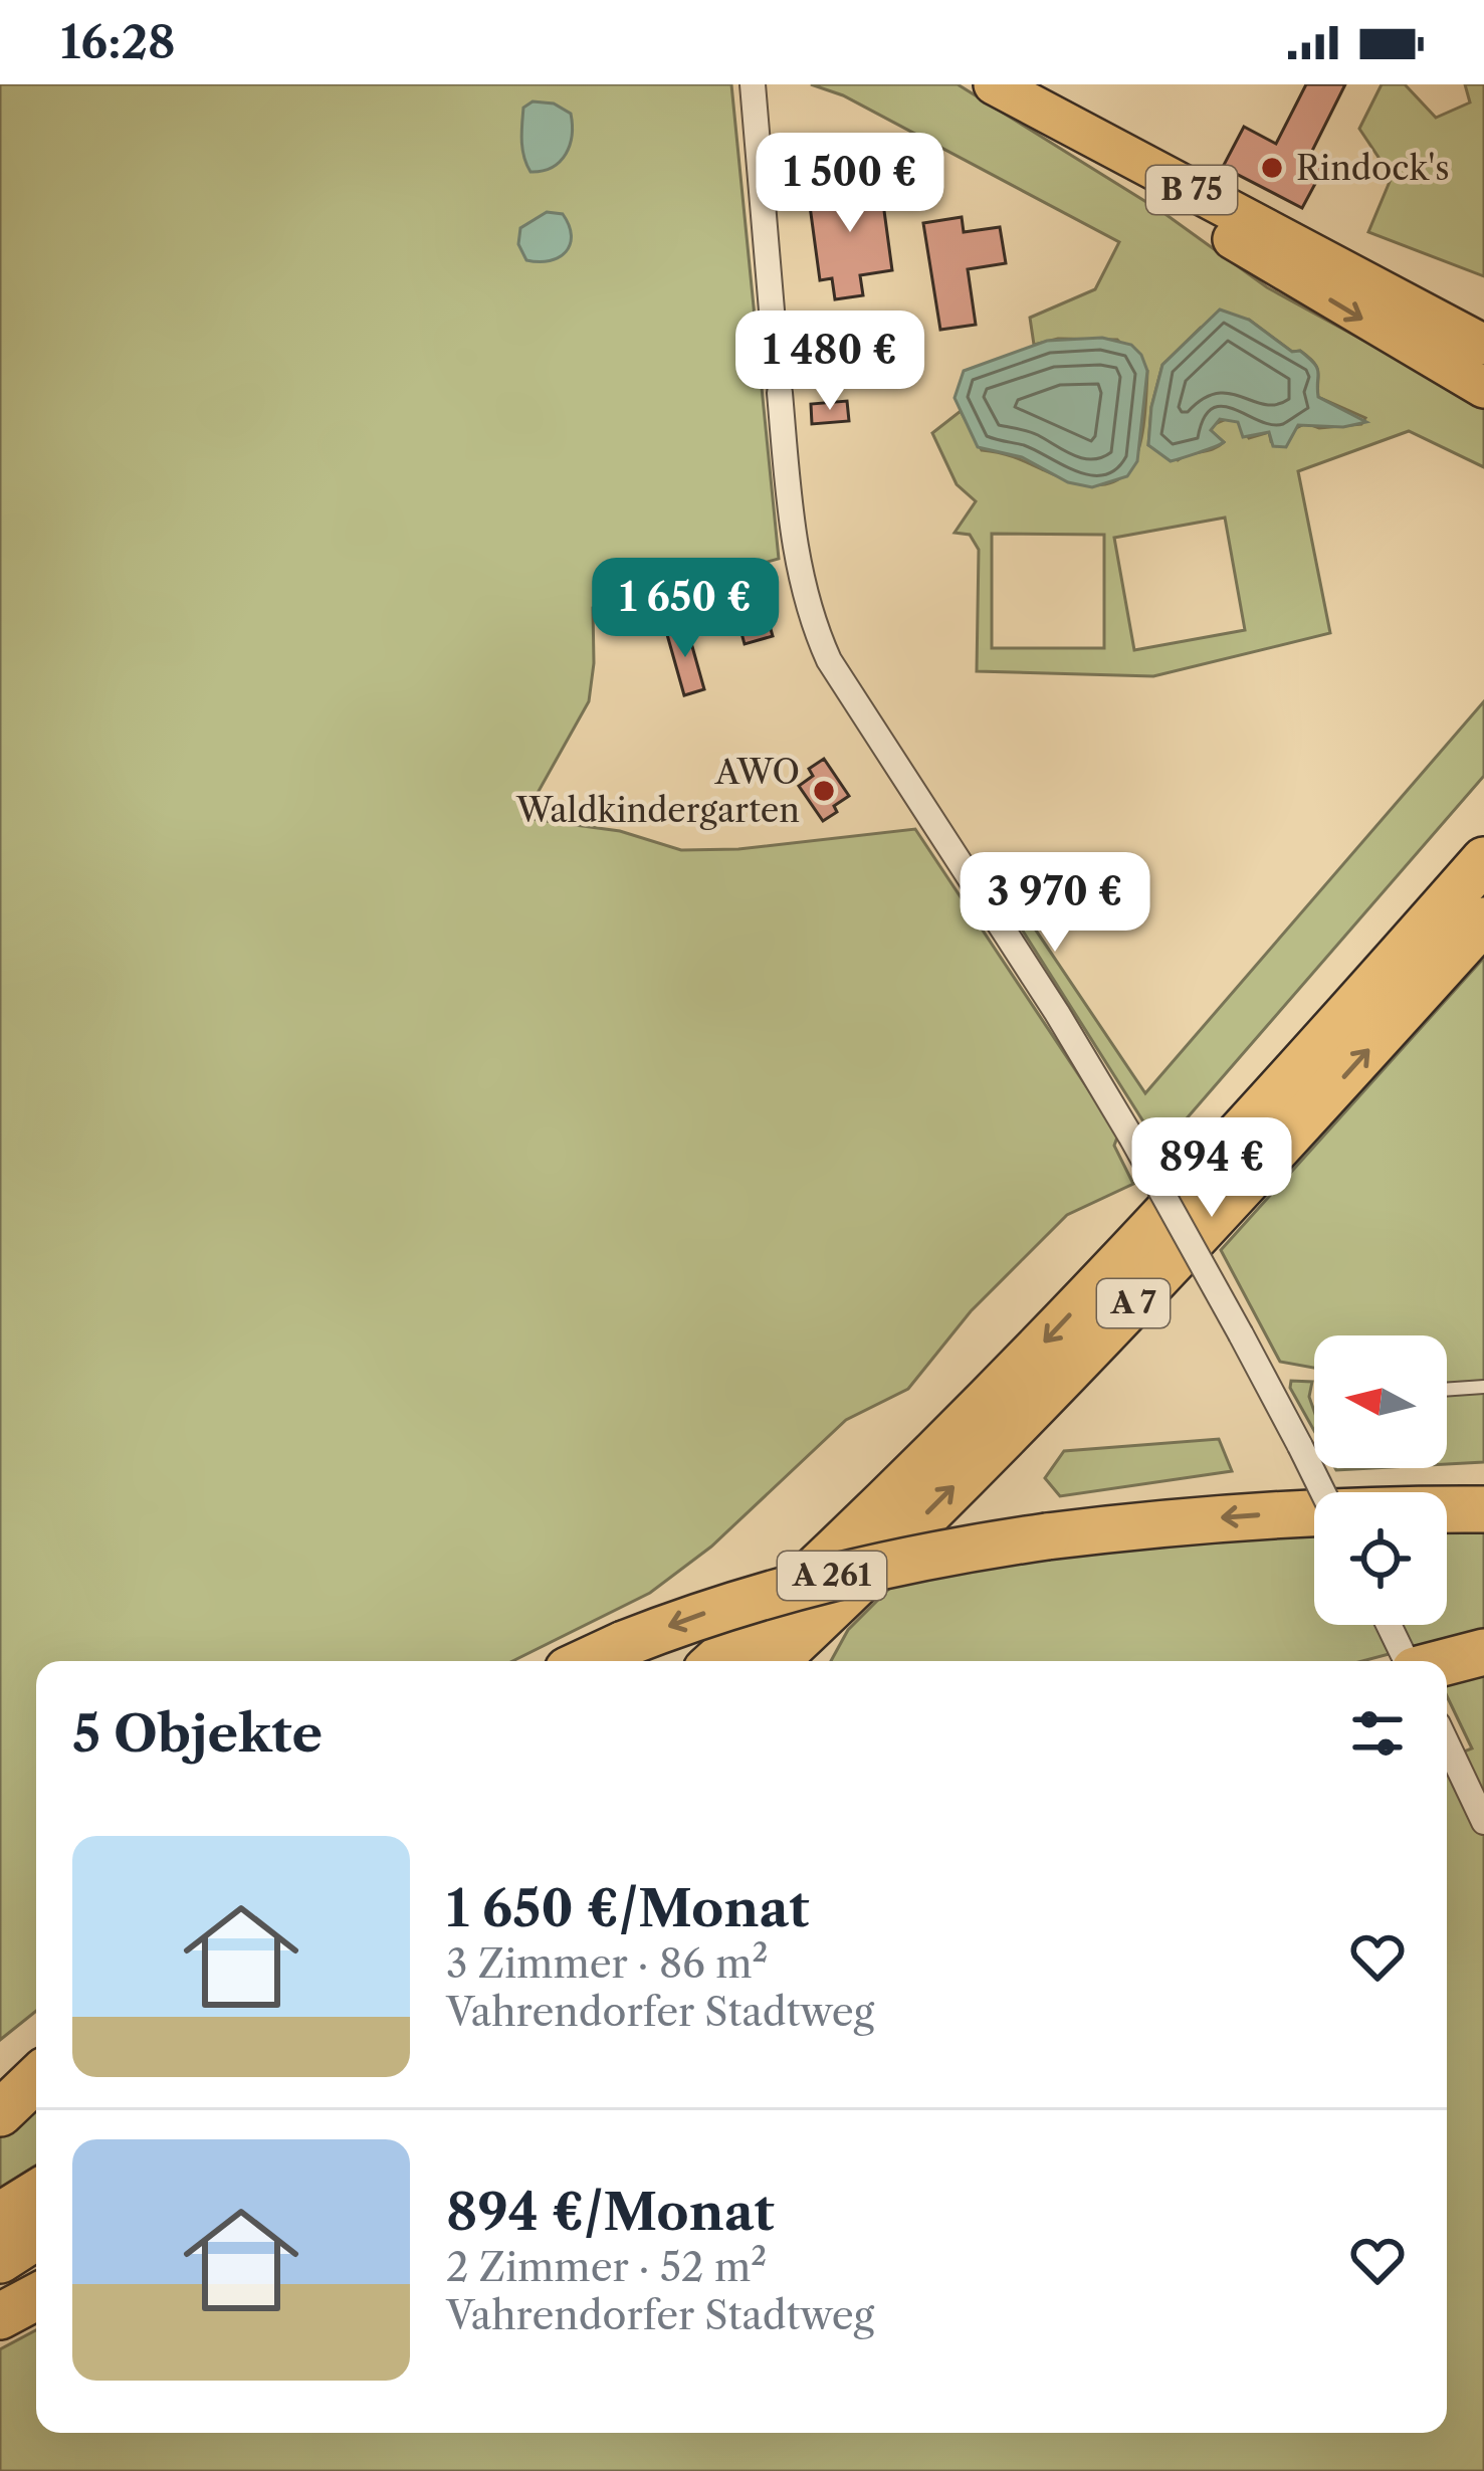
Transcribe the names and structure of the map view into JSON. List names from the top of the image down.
{
  "streets": {
    "highway": ["A 7", "A 261"],
    "main road": ["B 75"]
  },
  "places": ["Rindock's", "AWO Waldkindergarten"],
  "north": "left",
  "page": {
    "status": "16:28",
    "price": [
      "1 500 €",
      "1 480 €",
      "1 650 €",
      "3 970 €",
      "894 €"
    ],
    "heading": "5 Objekte",
    "list": [
      {
        "name": "1 650 €/Monat",
        "note": "3 Zimmer · 86 m² · Vahrendorfer Stadtweg"
      },
      {
        "name": "894 €/Monat",
        "note": "2 Zimmer · 52 m² · Vahrendorfer Stadtweg"
      }
    ]
  }
}
